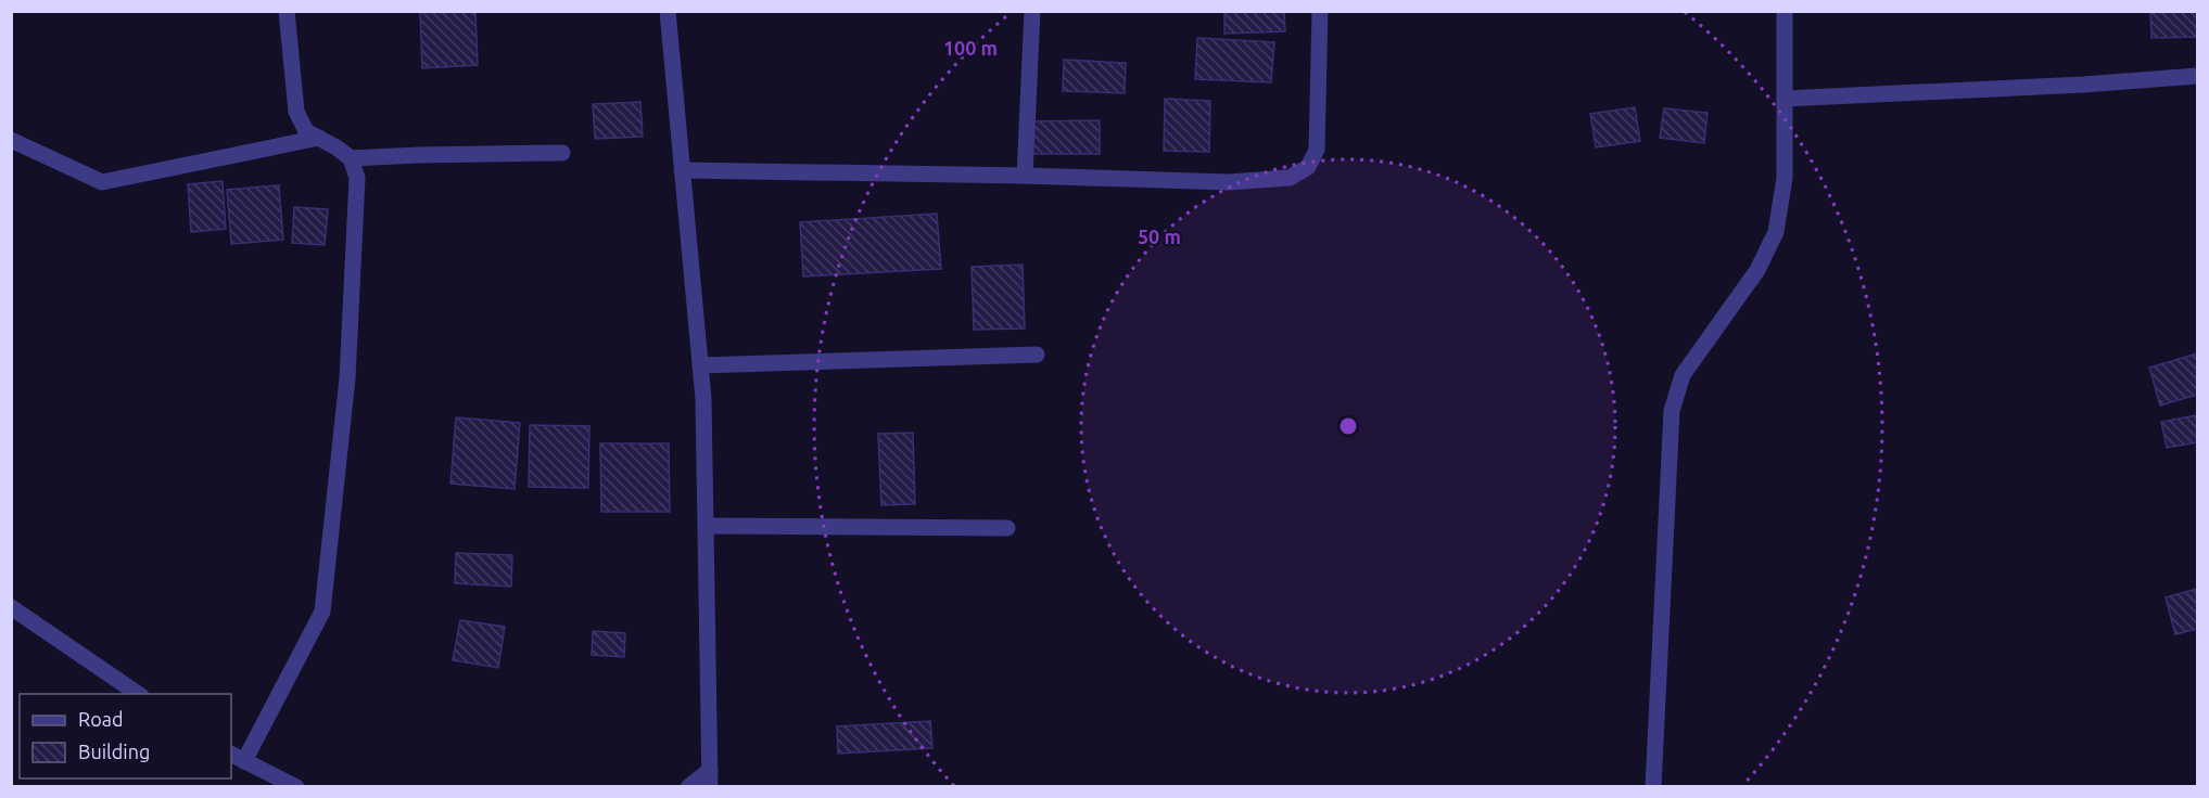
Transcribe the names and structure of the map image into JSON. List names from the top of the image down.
{
  "legend": ["Road", "Building"],
  "rings": ["100 m", "50 m"]
}
